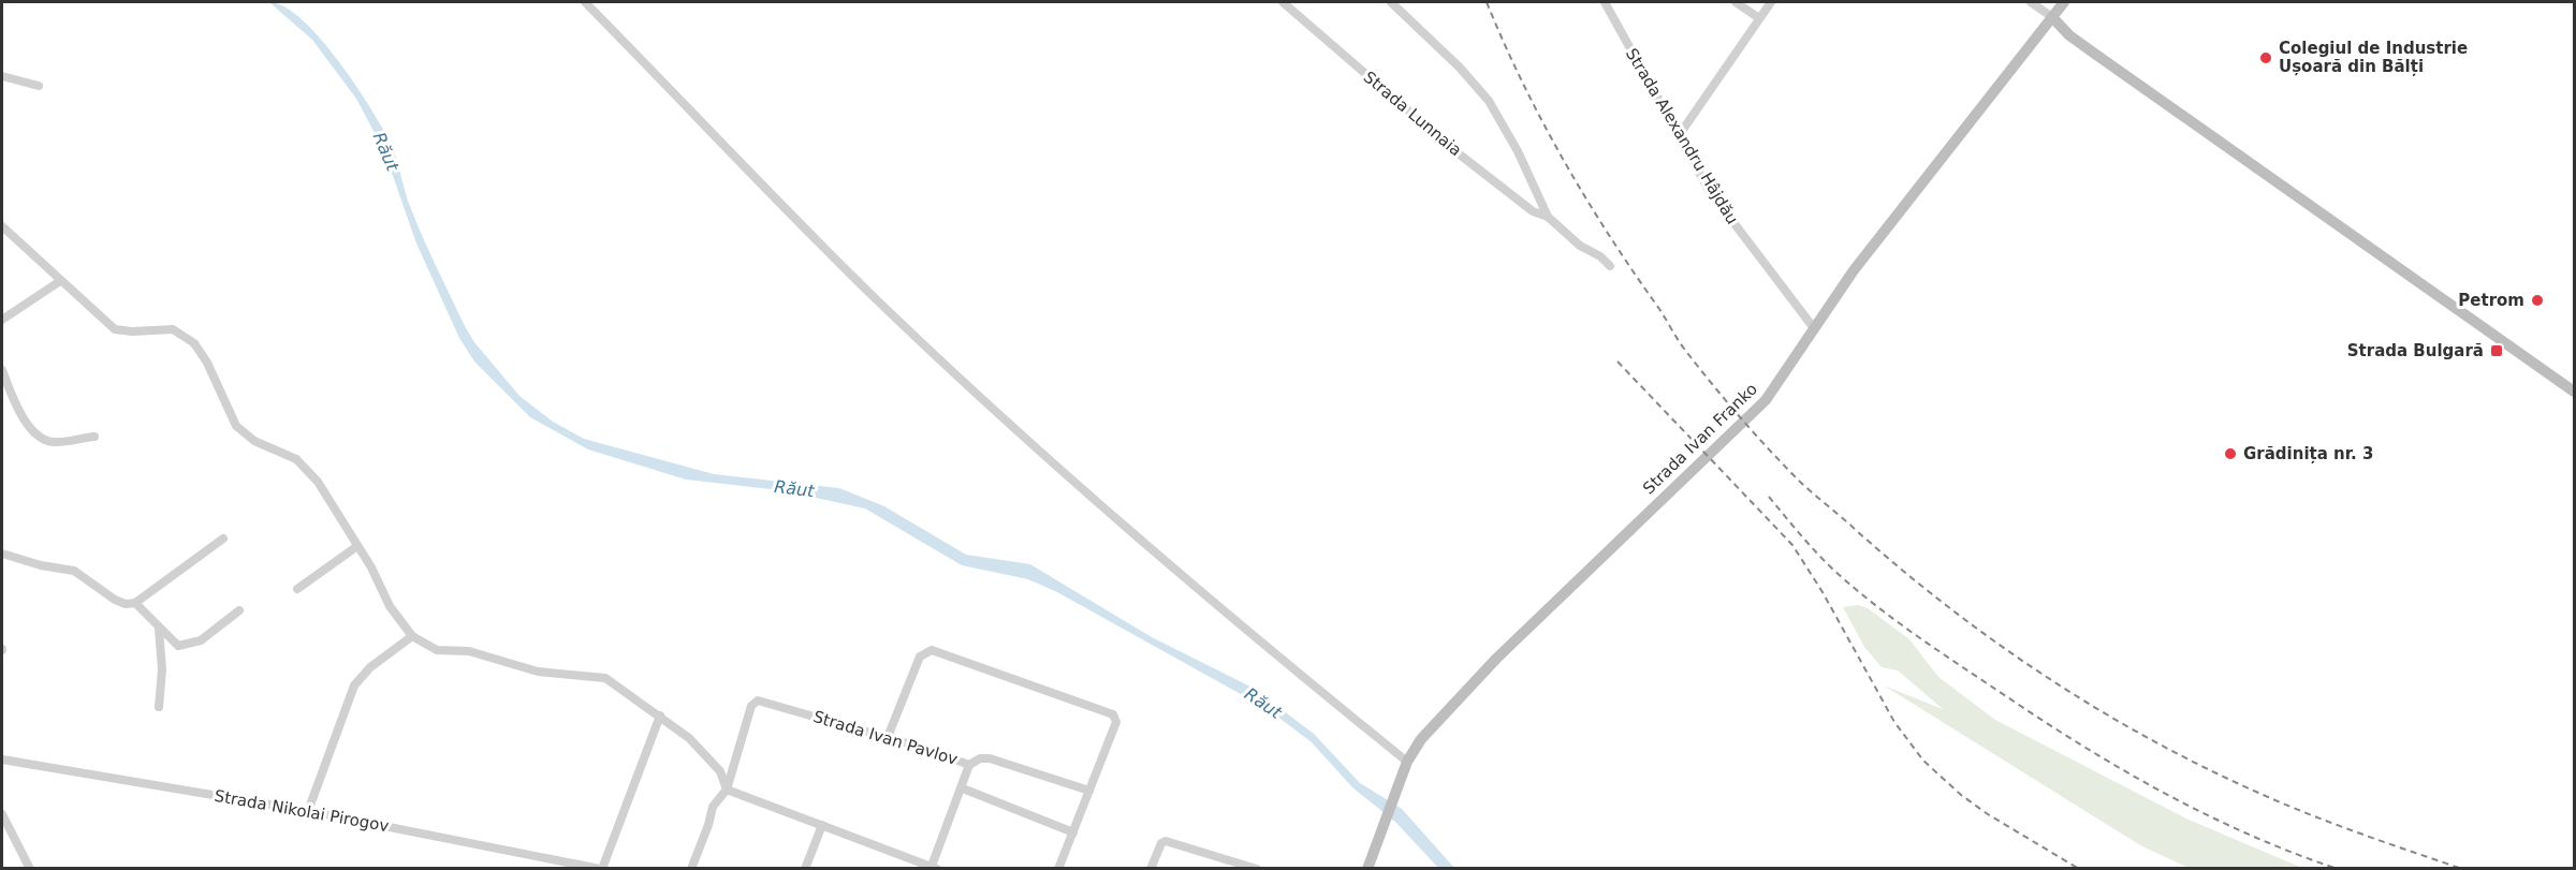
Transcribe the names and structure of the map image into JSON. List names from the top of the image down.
{
  "streets": {
    "main road": ["Strada Ivan Franko"],
    "street": [
      "Strada Lunnaia",
      "Strada Alexandru Hâjdău",
      "Strada Ivan Pavlov",
      "Strada Nikolai Pirogov"
    ]
  },
  "crossings": [
    ["Strada Alexandru Hâjdău", "Strada Ivan Franko"]
  ],
  "water": ["Răut"],
  "places": {
    "other": ["Colegiul de Industrie Ușoară din Bălți", "Petrom", "Grădinița nr. 3"],
    "transit": ["Strada Bulgară"]
  }
}
